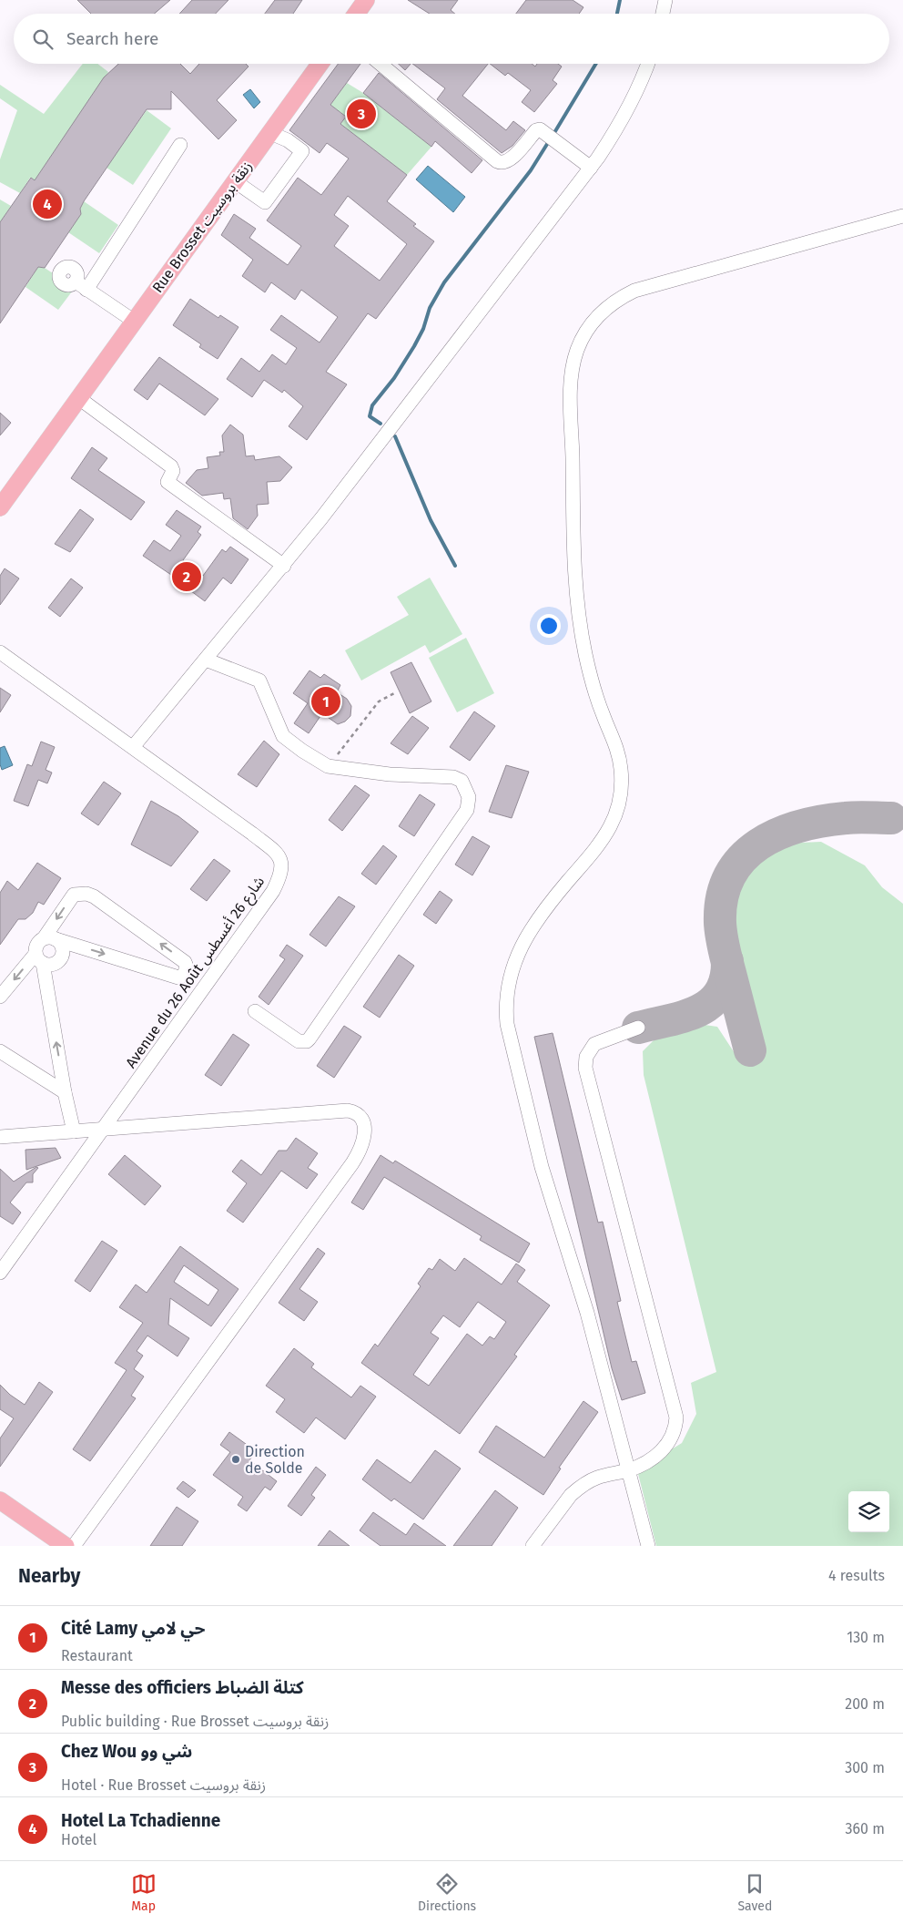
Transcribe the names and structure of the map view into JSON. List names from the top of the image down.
{
  "streets": {
    "main road": ["Rue Brosset زنقة بروسيت"],
    "street": ["Avenue du 26 Août شارع 26 أغسطس"]
  },
  "places": ["Direction de Solde"],
  "page": {
    "search": "Search here",
    "pins": [
      "3",
      "4",
      "2",
      "1"
    ],
    "heading": ["Nearby", "4 results"],
    "list": [
      {
        "mark": "1",
        "name": "Cité Lamy حي لامي",
        "note": "Restaurant",
        "value": "130 m"
      },
      {
        "mark": "2",
        "name": "Messe des officiers كتلة الضباط",
        "note": "Public building · Rue Brosset زنقة بروسيت",
        "value": "200 m"
      },
      {
        "mark": "3",
        "name": "Chez Wou شي وو",
        "note": "Hotel · Rue Brosset زنقة بروسيت",
        "value": "300 m"
      },
      {
        "mark": "4",
        "name": "Hotel La Tchadienne",
        "note": "Hotel",
        "value": "360 m"
      }
    ],
    "nav": ["Map", "Directions", "Saved"]
  }
}
